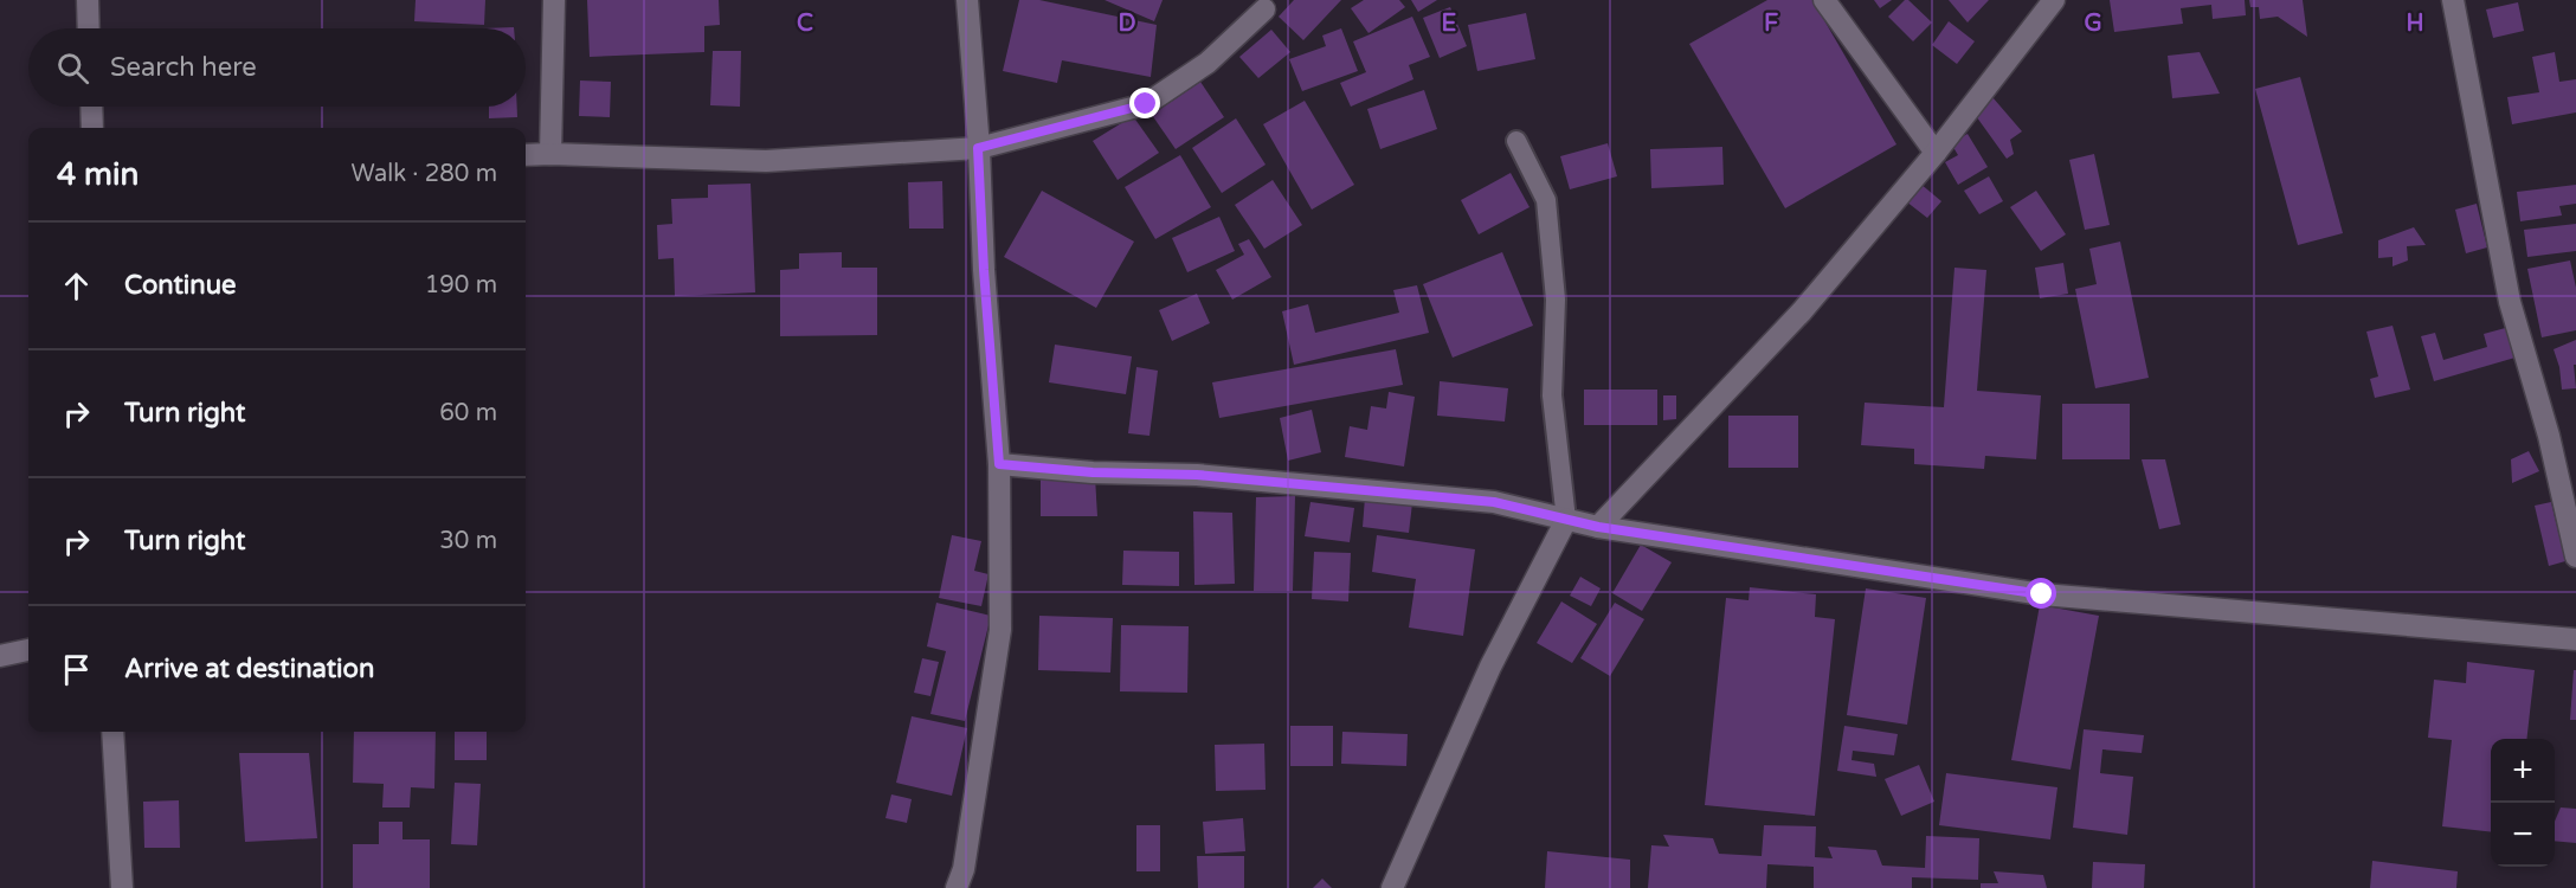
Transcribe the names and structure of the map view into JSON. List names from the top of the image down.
{
  "page": {
    "search": "Search here",
    "heading": ["4 min", "Walk · 280 m"],
    "list": [
      ["Continue", "190 m"],
      ["Turn right", "60 m"],
      ["Turn right", "30 m"],
      "Arrive at destination"
    ],
    "map_buttons": ["+", "−"]
  },
  "grid": {
    "columns": [
      "C",
      "D",
      "E",
      "F",
      "G",
      "H"
    ]
  }
}
